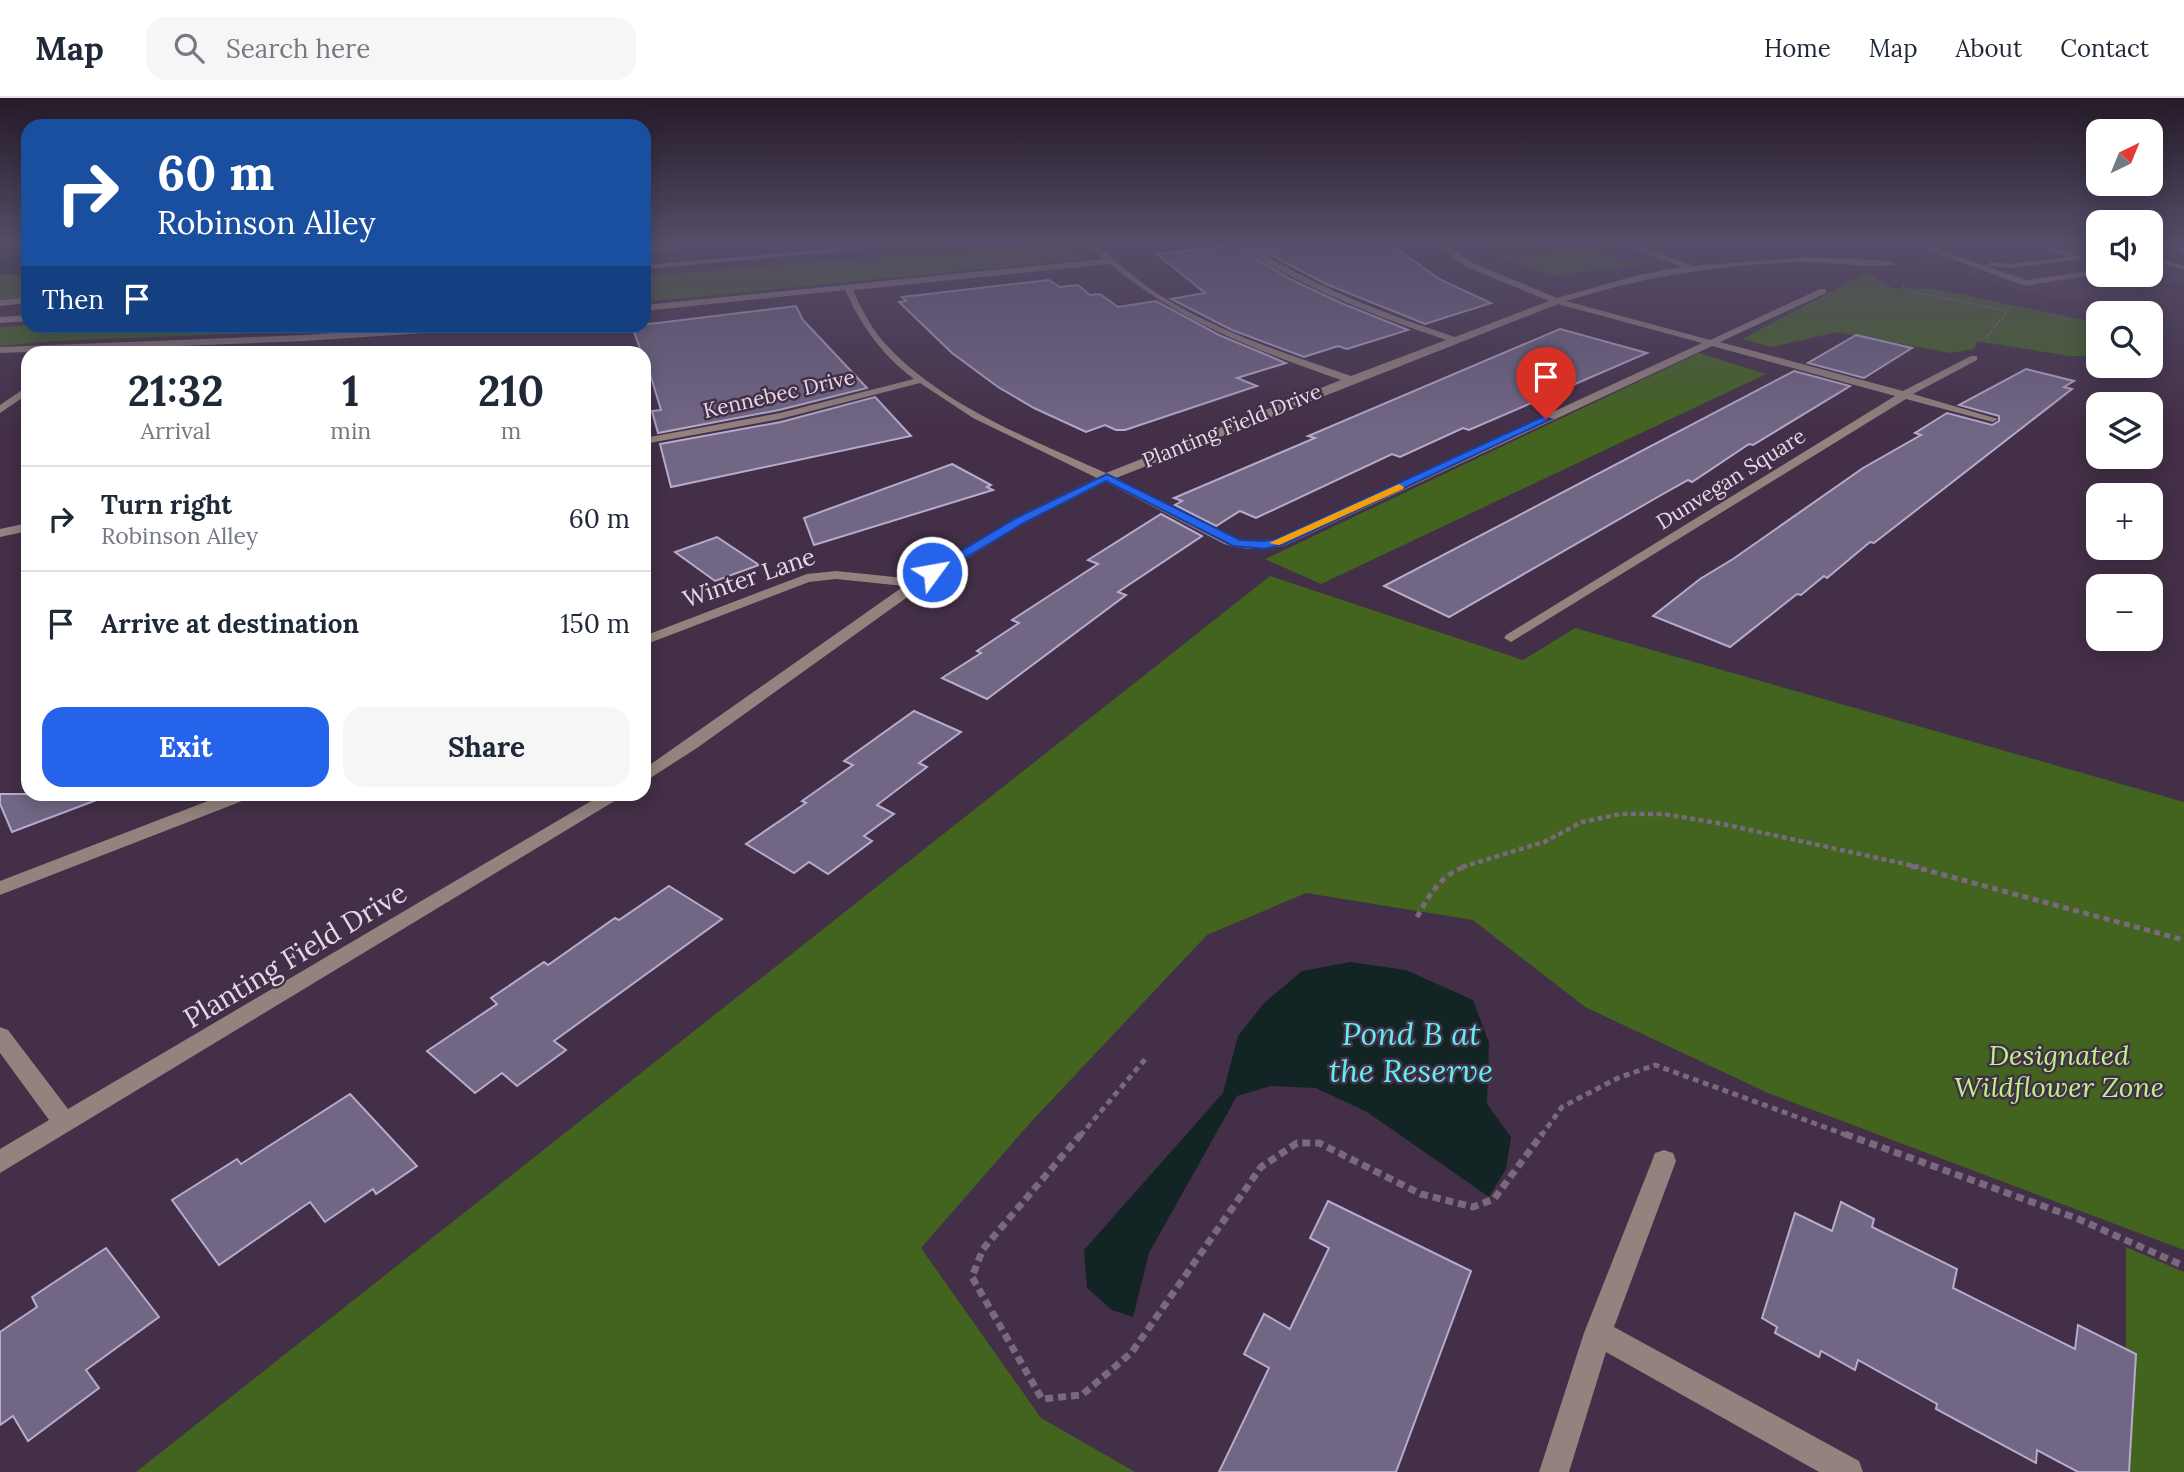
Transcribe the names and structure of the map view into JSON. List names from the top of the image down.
{
  "streets": {
    "street": [
      "Kennebec Drive",
      "Planting Field Drive",
      "Dunvegan Square",
      "Winter Lane"
    ]
  },
  "crossings": [
    ["Planting Field Drive", "Winter Lane"]
  ],
  "water": ["Pond B at the Reserve"],
  "parks": ["Designated Wildflower Zone"],
  "north": "top right",
  "page": {
    "header": "Map",
    "search": "Search here",
    "nav": [
      "Home",
      "Map",
      "About",
      "Contact"
    ],
    "map_buttons": ["+", "−"],
    "turn": ["60 m", "Robinson Alley"],
    "then": "Then",
    "eta": [
      "21:32",
      "Arrival",
      "1",
      "min",
      "210",
      "m"
    ],
    "list": [
      {
        "name": "Turn right",
        "note": "Robinson Alley",
        "value": "60 m"
      },
      {
        "name": "Arrive at destination",
        "value": "150 m"
      }
    ],
    "buttons": ["Exit", "Share"]
  }
}
